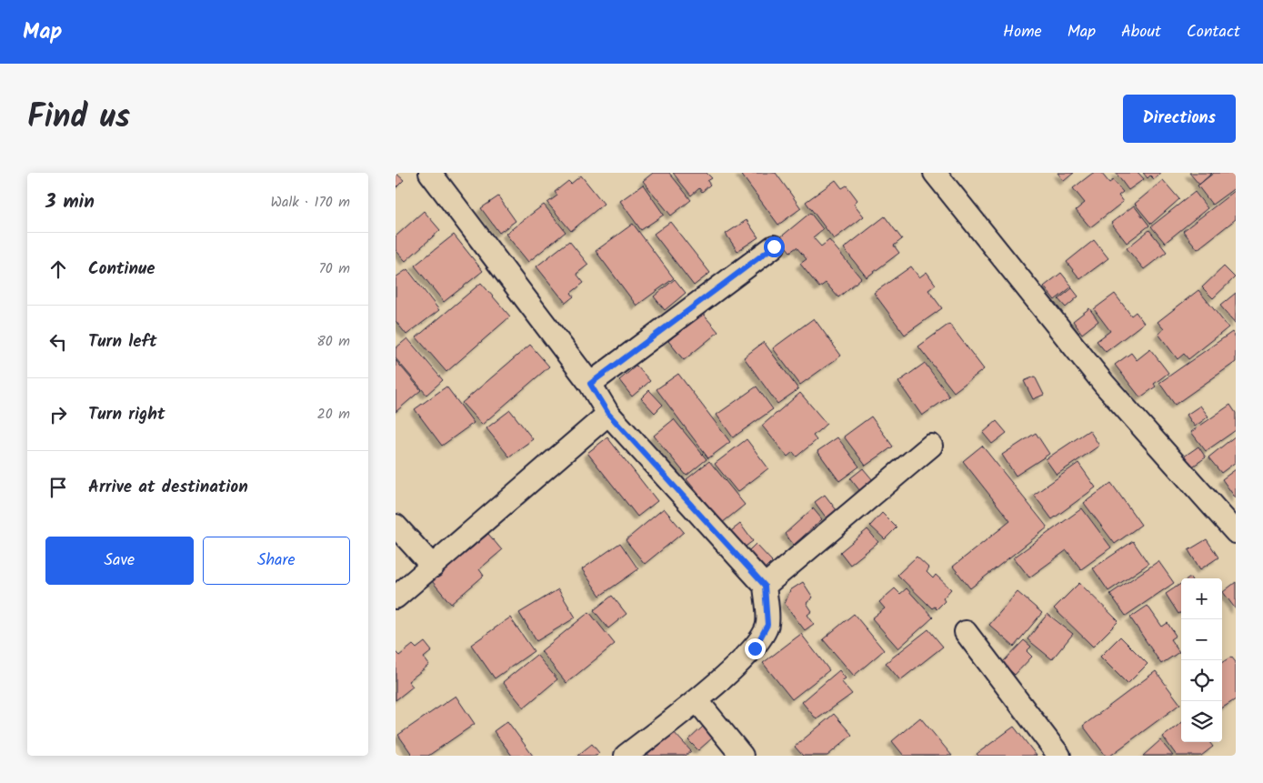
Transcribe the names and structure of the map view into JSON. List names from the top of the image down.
{
  "page": {
    "header": "Map",
    "nav": [
      "Home",
      "Map",
      "About",
      "Contact"
    ],
    "title": "Find us",
    "buttons": [
      "Directions",
      ["Save", "Share"]
    ],
    "heading": ["3 min", "Walk · 170 m"],
    "list": [
      ["Continue", "70 m"],
      ["Turn left", "80 m"],
      ["Turn right", "20 m"],
      "Arrive at destination"
    ],
    "map_buttons": ["+", "−"]
  }
}
